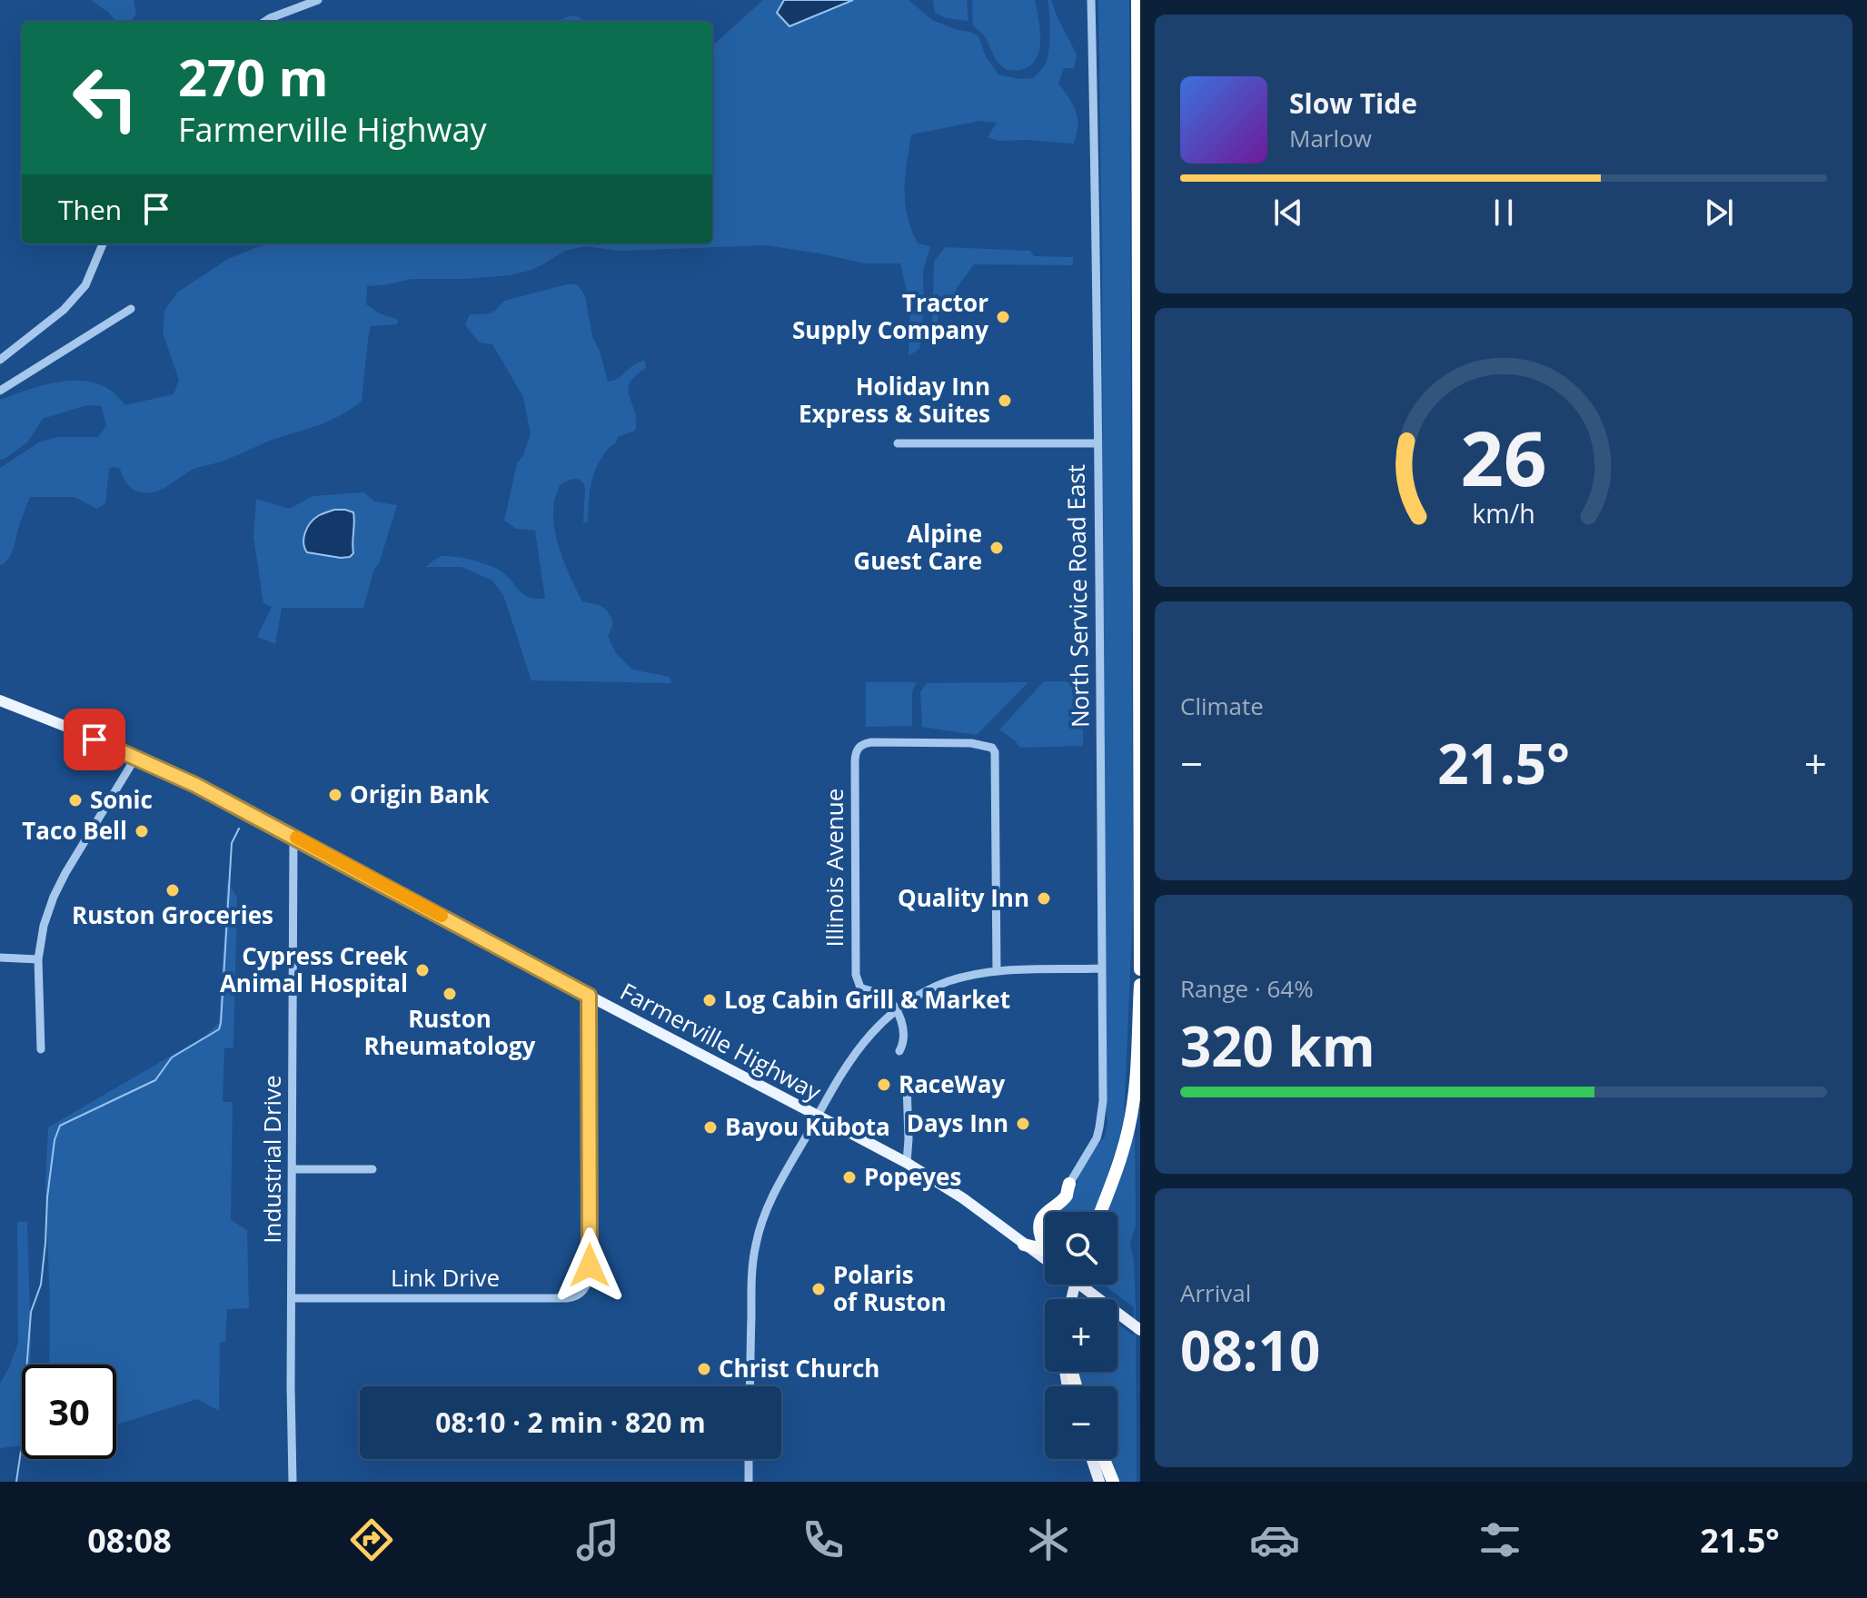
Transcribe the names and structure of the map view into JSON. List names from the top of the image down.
{
  "streets": {
    "main road": ["Farmerville Highway"],
    "street": [
      "North Service Road East",
      "Illinois Avenue",
      "Industrial Drive",
      "Link Drive"
    ]
  },
  "crossings": [
    ["Farmerville Highway", "Industrial Drive"],
    ["Farmerville Highway", "Link Drive"],
    ["Industrial Drive", "Link Drive"]
  ],
  "places": [
    "Tractor Supply Company",
    "Holiday Inn Express & Suites",
    "Alpine Guest Care",
    "Origin Bank",
    "Sonic",
    "Taco Bell",
    "Ruston Groceries",
    "Quality Inn",
    "Cypress Creek Animal Hospital",
    "Ruston Rheumatology",
    "Log Cabin Grill & Market",
    "RaceWay",
    "Days Inn",
    "Bayou Kubota",
    "Popeyes",
    "Polaris of Ruston",
    "Christ Church"
  ],
  "page": {
    "turn": ["270 m", "Farmerville Highway"],
    "song": ["Slow Tide", "Marlow"],
    "then": "Then",
    "tile": [
      "Climate",
      ["Range · 64%", "320 km"],
      ["Arrival", "08:10"]
    ],
    "heat": ["−", "21.5°", "+"],
    "map_buttons": ["+", "−"],
    "limit": "30",
    "trip": "08:10 · 2 min · 820 m",
    "tabs": ["08:08", "21.5°"],
    "gauge": ["26", "km/h"]
  }
}
